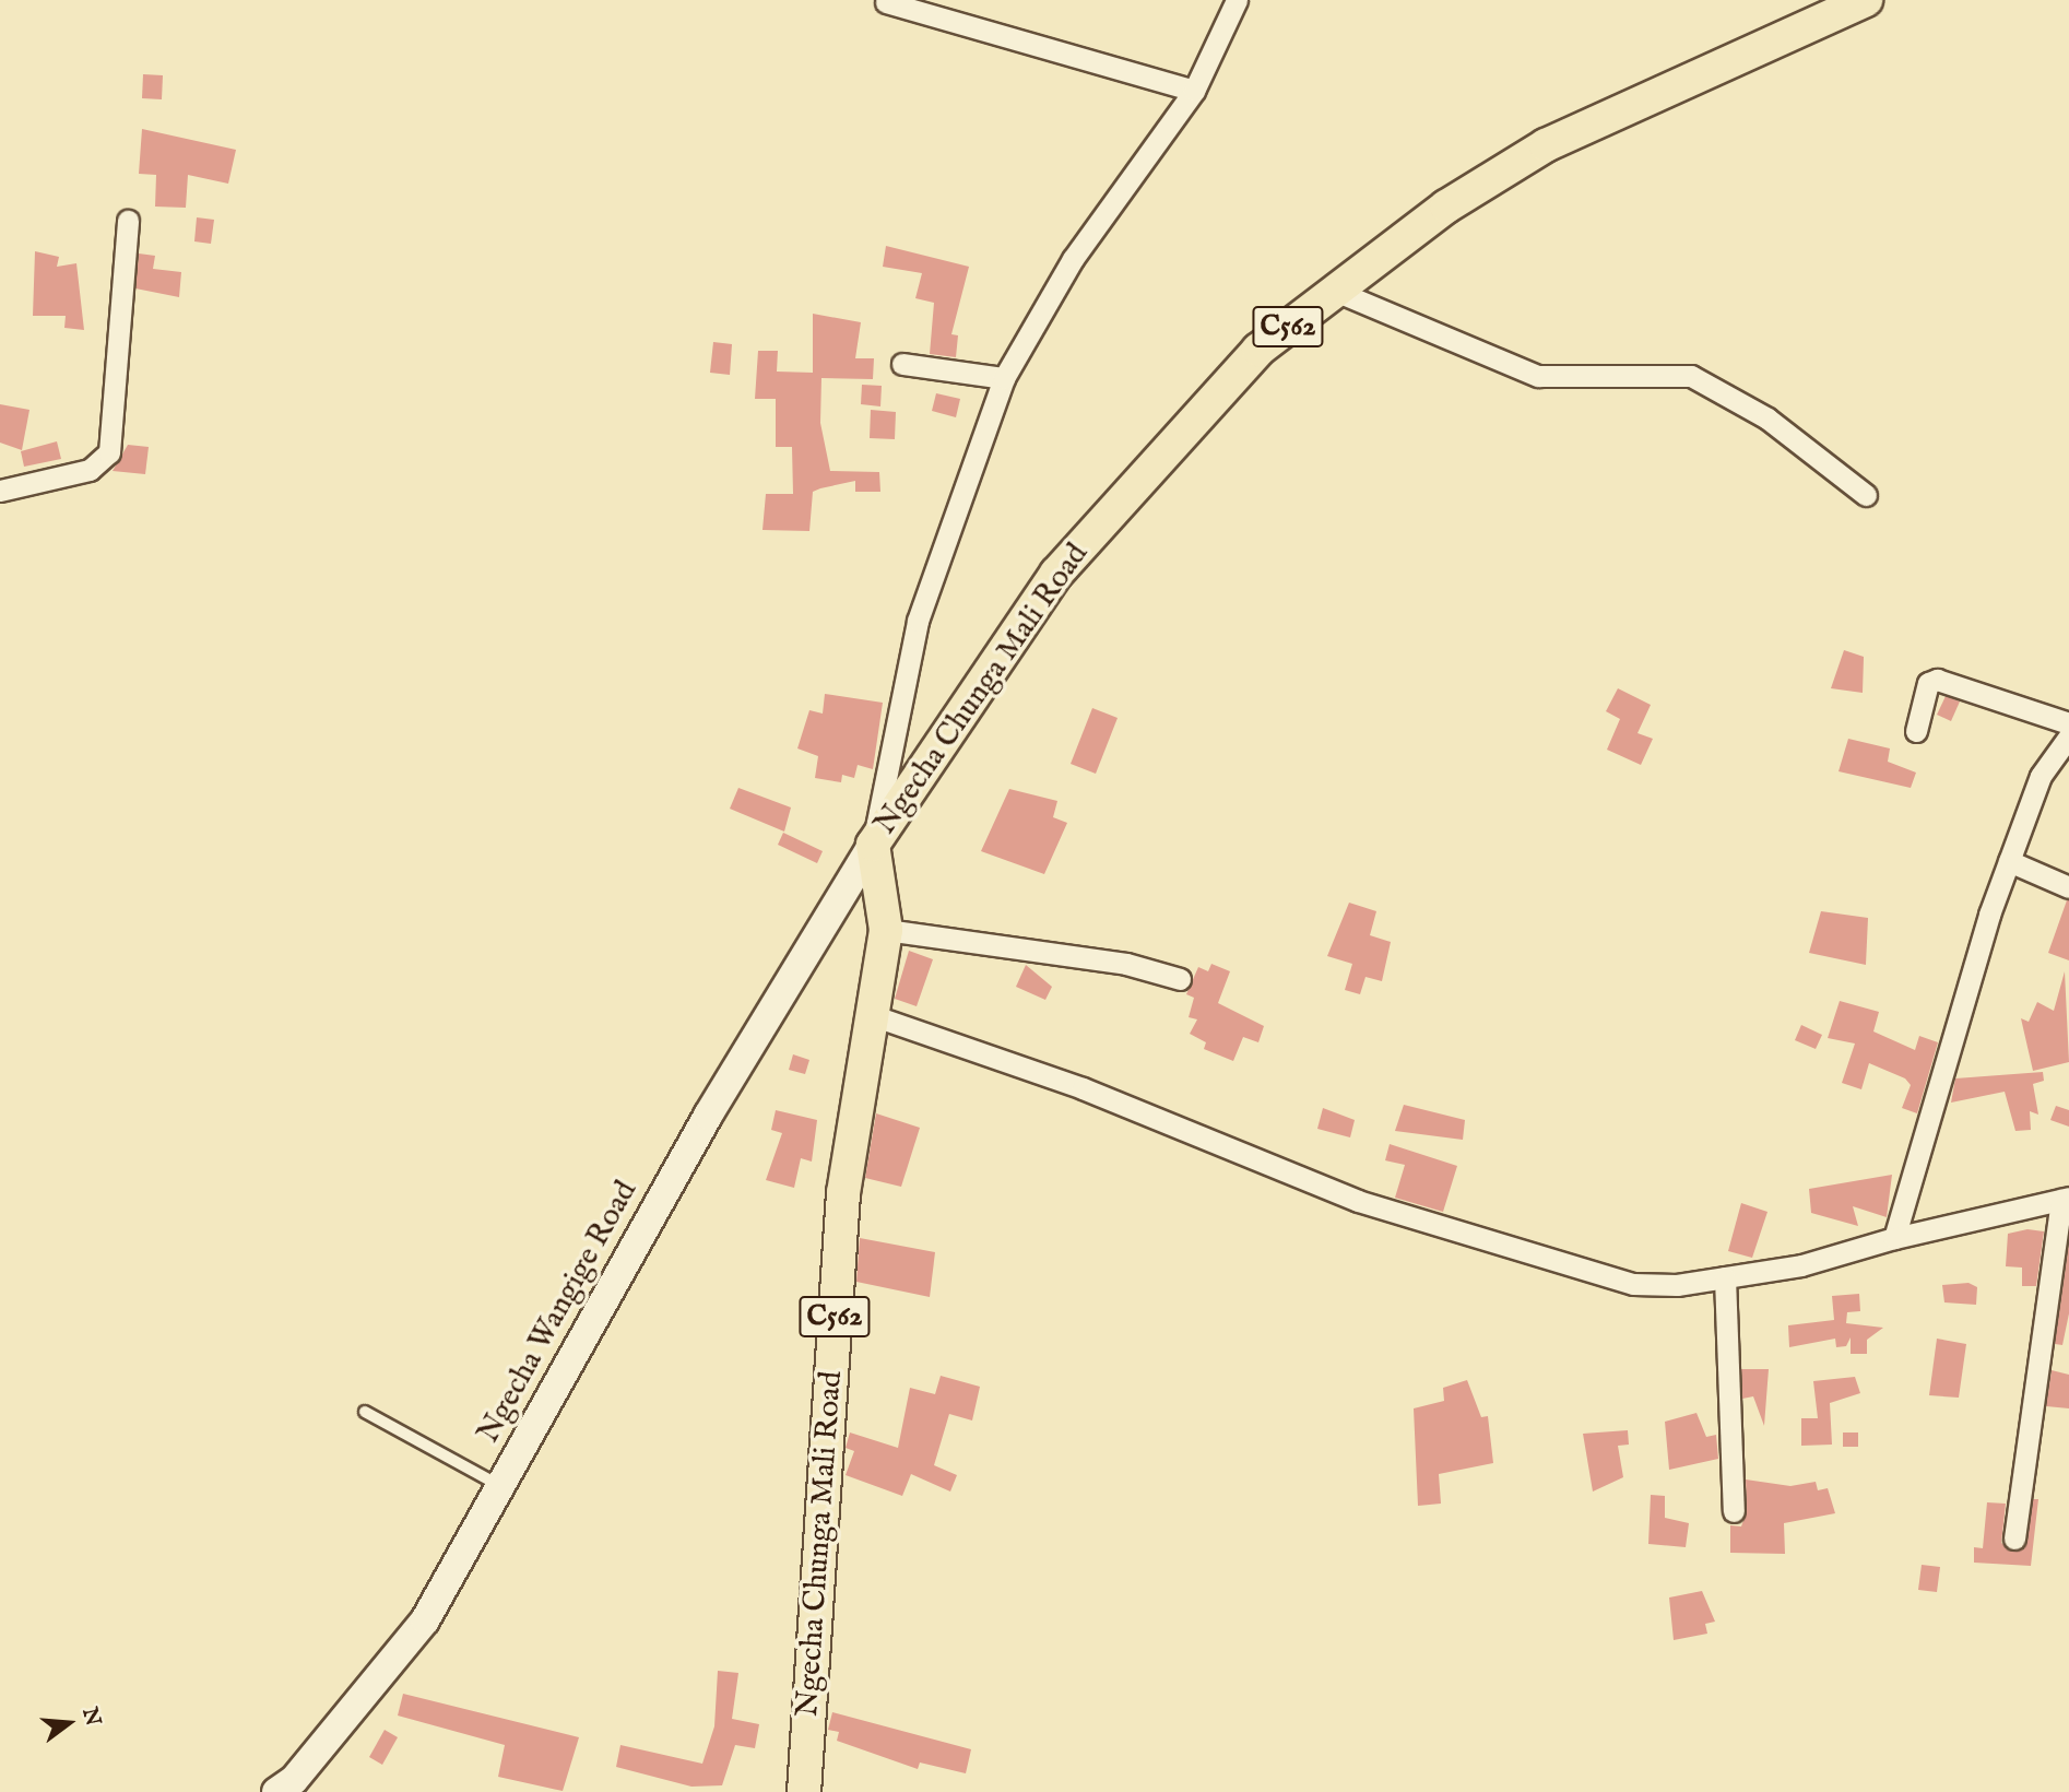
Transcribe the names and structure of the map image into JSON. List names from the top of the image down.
{
  "streets": {
    "main road": ["C562", "Ngecha Chunga Mali Road"],
    "street": ["Ngecha Wangige Road"]
  },
  "crossings": [
    ["Ngecha Chunga Mali Road", "Ngecha Wangige Road"]
  ],
  "north": "right"
}
